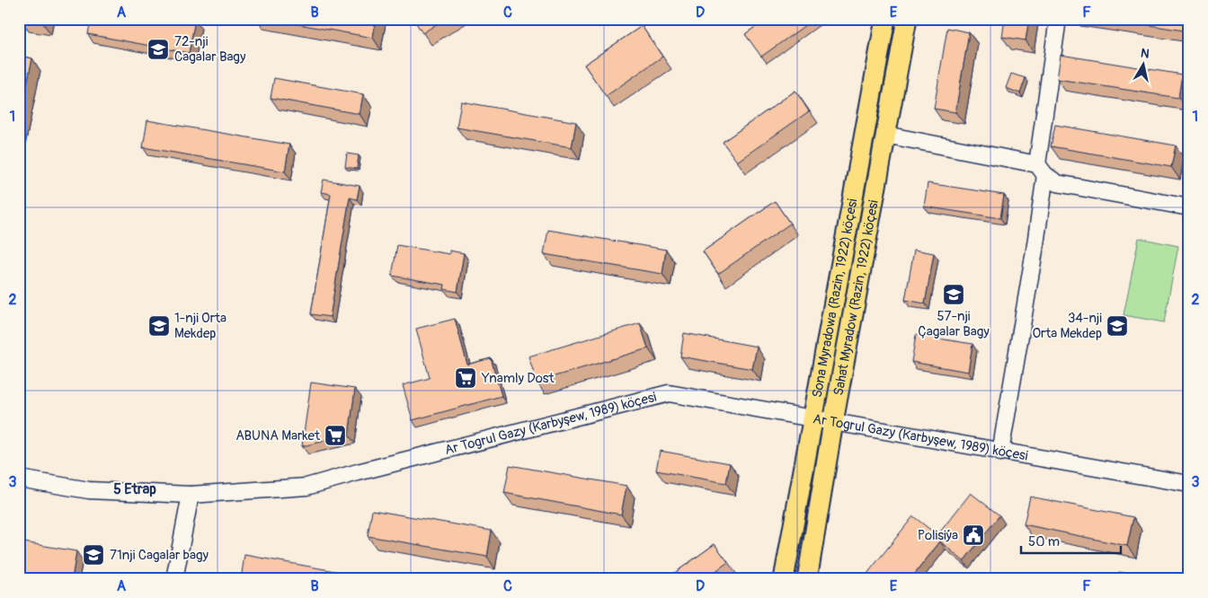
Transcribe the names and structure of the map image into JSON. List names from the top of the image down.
{
  "streets": {
    "main road": ["Sona Myradowa (Razin, 1922) köçesi", "Sahat Myradow (Razin, 1922) köçesi"],
    "street": ["Ar Togrul Gazy (Karbyşew, 1989) köçesi"]
  },
  "crossings": [
    ["Sona Myradowa (Razin, 1922) köçesi", "Ar Togrul Gazy (Karbyşew, 1989) köçesi"],
    ["Sahat Myradow (Razin, 1922) köçesi", "Ar Togrul Gazy (Karbyşew, 1989) köçesi"]
  ],
  "districts": ["5 Etrap"],
  "places": {
    "school or university": [
      "72-nji Cagalar Bagy",
      "57-nji Çagalar Bagy",
      "1-nji Orta Mekdep",
      "34-nji Orta Mekdep",
      "71nji Cagalar bagy"
    ],
    "supermarket": ["Ynamly Dost", "ABUNA Market"],
    "public building": ["Polisiýa"]
  },
  "scale_bar": "50 m",
  "north": "top",
  "grid": {
    "columns": [
      "A",
      "B",
      "C",
      "D",
      "E",
      "F"
    ],
    "rows": ["1", "2", "3"]
  }
}
